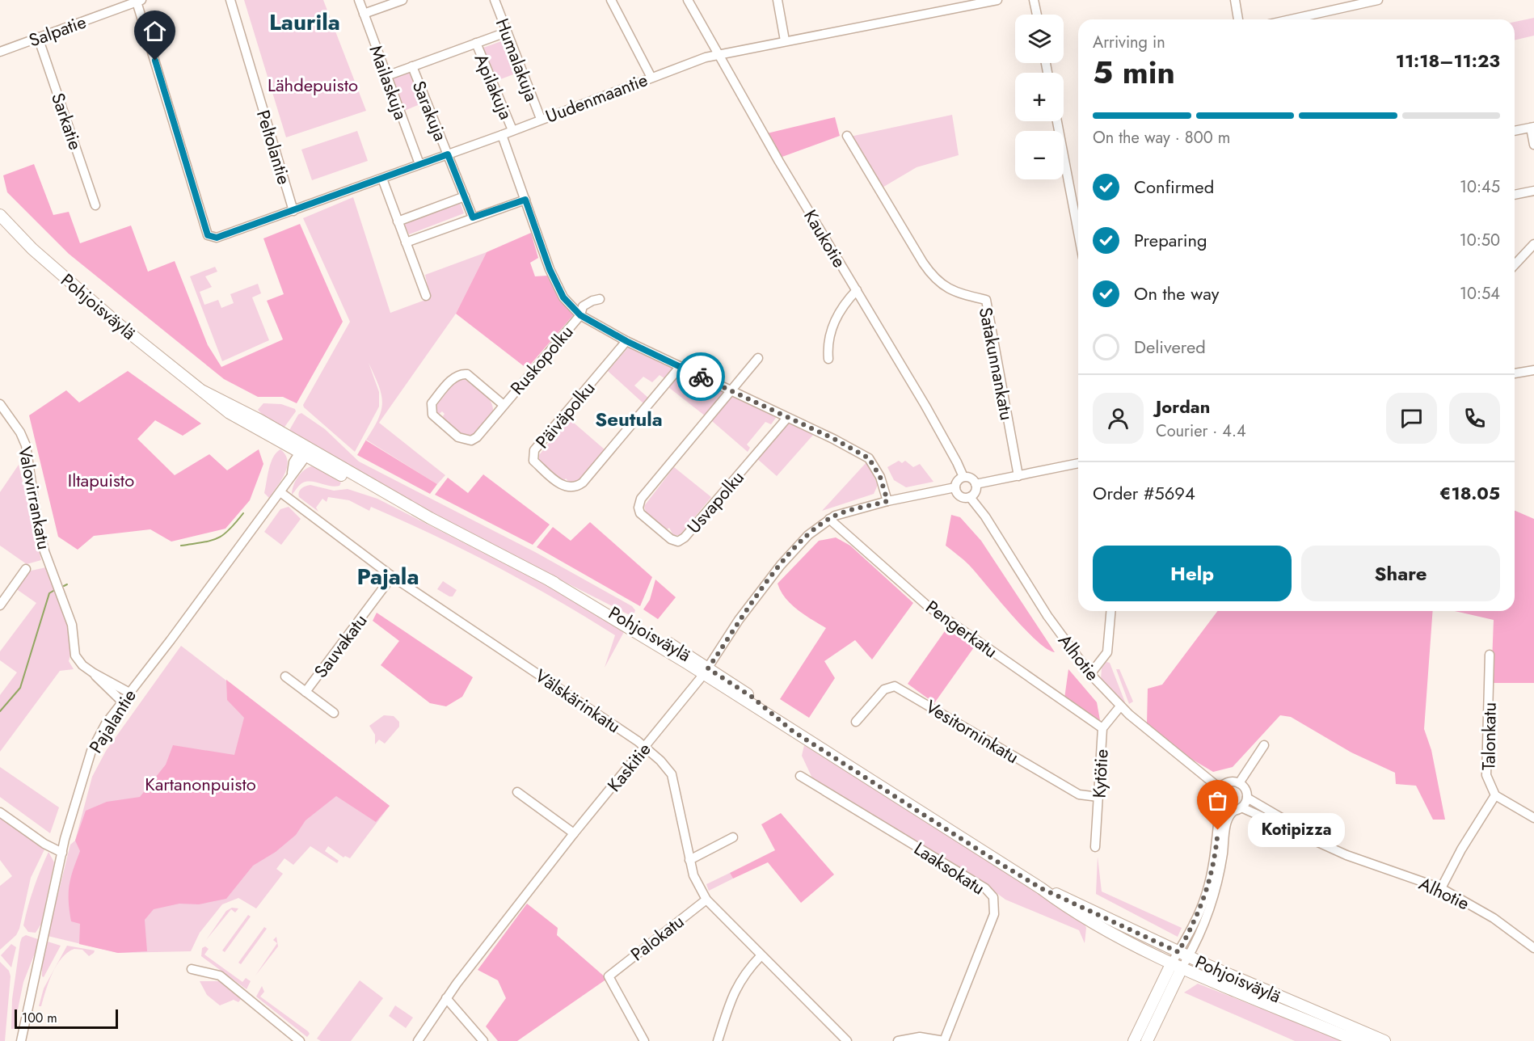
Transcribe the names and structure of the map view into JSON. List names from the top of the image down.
{
  "streets": {
    "main road": ["Pohjoisväylä"],
    "street": [
      "Salpatie",
      "Humalakuja",
      "Mailaskuja",
      "Apilakuja",
      "Uudenmaantie",
      "Sarakuja",
      "Sarkatie",
      "Peltolantie",
      "Kaukotie",
      "Ruskopolku",
      "Satakunnankatu",
      "Päiväpolku",
      "Valovirrankatu",
      "Usvapolku",
      "Pengerkatu",
      "Sauvakatu",
      "Alhotie",
      "Välskärinkatu",
      "Pajalantie",
      "Vesitorninkatu",
      "Talonkatu",
      "Kaskitie",
      "Kytötie",
      "Laaksokatu",
      "Palokatu"
    ]
  },
  "crossings": [
    ["Salpatie", "Uudenmaantie"],
    ["Salpatie", "Sarkatie"],
    ["Humalakuja", "Uudenmaantie"],
    ["Mailaskuja", "Uudenmaantie"],
    ["Apilakuja", "Uudenmaantie"],
    ["Uudenmaantie", "Sarakuja"],
    ["Uudenmaantie", "Peltolantie"],
    ["Uudenmaantie", "Kaukotie"],
    ["Kaukotie", "Alhotie"],
    ["Kaukotie", "Kaskitie"],
    ["Pohjoisväylä", "Pajalantie"],
    ["Pohjoisväylä", "Kaskitie"],
    ["Valovirrankatu", "Pajalantie"],
    ["Pengerkatu", "Kaskitie"],
    ["Pengerkatu", "Kytötie"],
    ["Sauvakatu", "Välskärinkatu"],
    ["Alhotie", "Talonkatu"],
    ["Alhotie", "Kaskitie"],
    ["Alhotie", "Kytötie"],
    ["Välskärinkatu", "Pajalantie"],
    ["Välskärinkatu", "Kaskitie"],
    ["Välskärinkatu", "Palokatu"],
    ["Vesitorninkatu", "Kytötie"]
  ],
  "districts": ["Laurila", "Seutula", "Pajala"],
  "parks": ["Lähdepuisto", "Iltapuisto", "Kartanonpuisto"],
  "places": ["Kotipizza"],
  "scale_bar": "100 m",
  "page": {
    "map_buttons": ["+", "−"],
    "heading": ["5 min", "Arriving in", "11:18–11:23"],
    "panel": [
      "Jordan",
      "Courier · 4.4",
      "Order #5694",
      "€18.05"
    ],
    "bar": "On the way · 800 m",
    "list": [
      ["Confirmed", "10:45"],
      ["Preparing", "10:50"],
      ["On the way", "10:54"],
      "Delivered"
    ],
    "buttons": ["Help", "Share"],
    "bubble": "Kotipizza",
    "scale": "100 m"
  }
}
